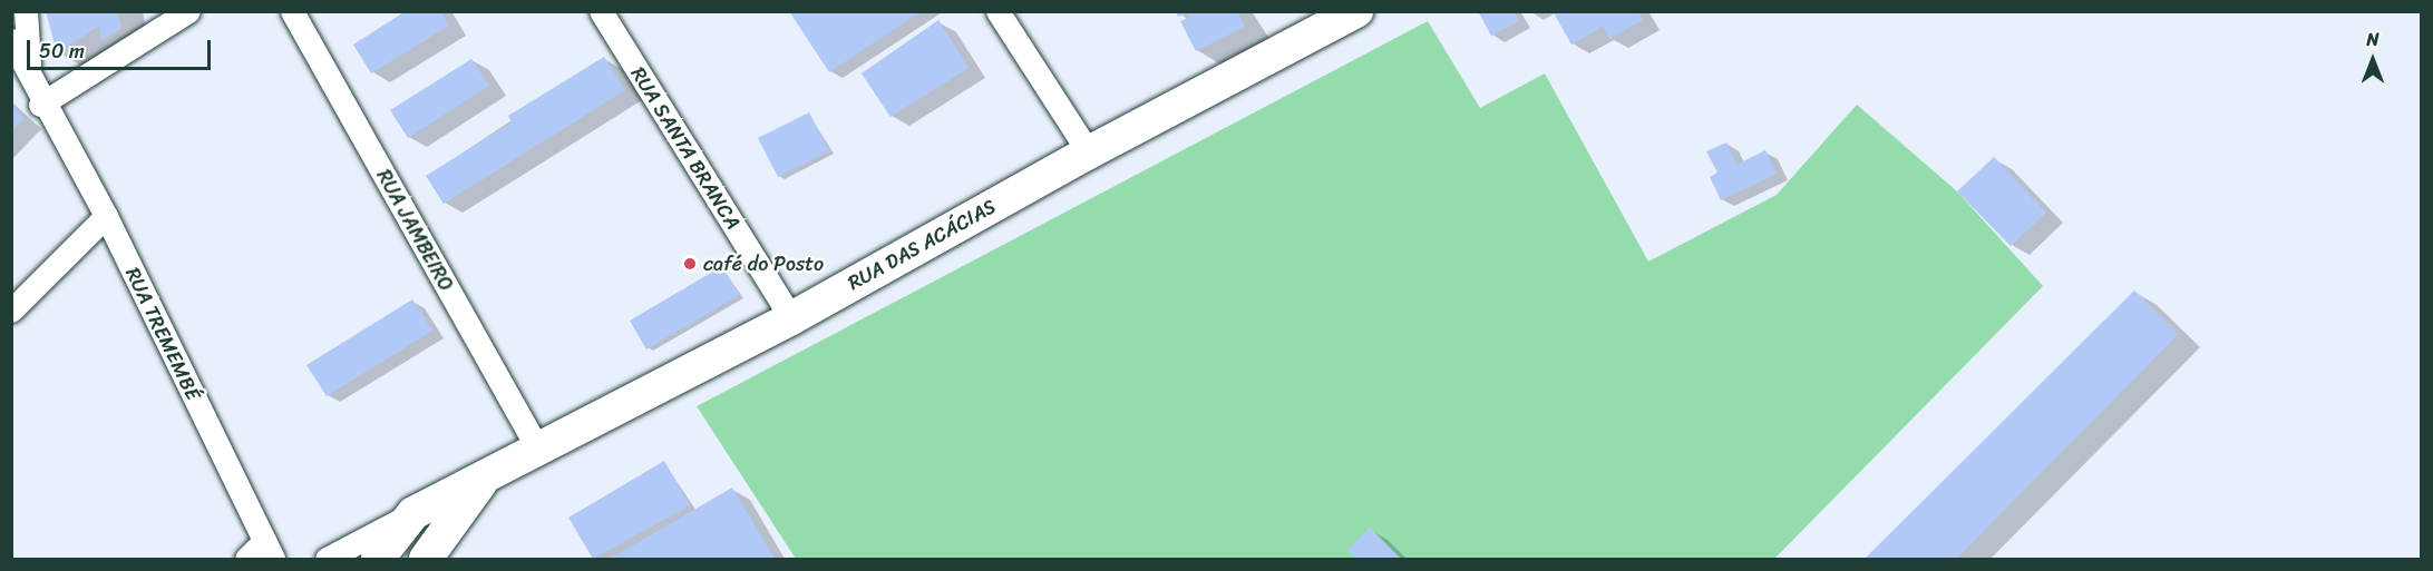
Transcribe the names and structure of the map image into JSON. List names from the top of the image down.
{
  "streets": {
    "main road": ["RUA DAS ACÁCIAS"],
    "street": ["RUA SANTA BRANCA", "RUA JAMBEIRO", "RUA TREMEMBÉ"]
  },
  "crossings": [
    ["RUA SANTA BRANCA", "RUA DAS ACÁCIAS"],
    ["RUA JAMBEIRO", "RUA DAS ACÁCIAS"]
  ],
  "places": ["café do Posto"],
  "scale_bar": "50 m",
  "north": "top"
}
